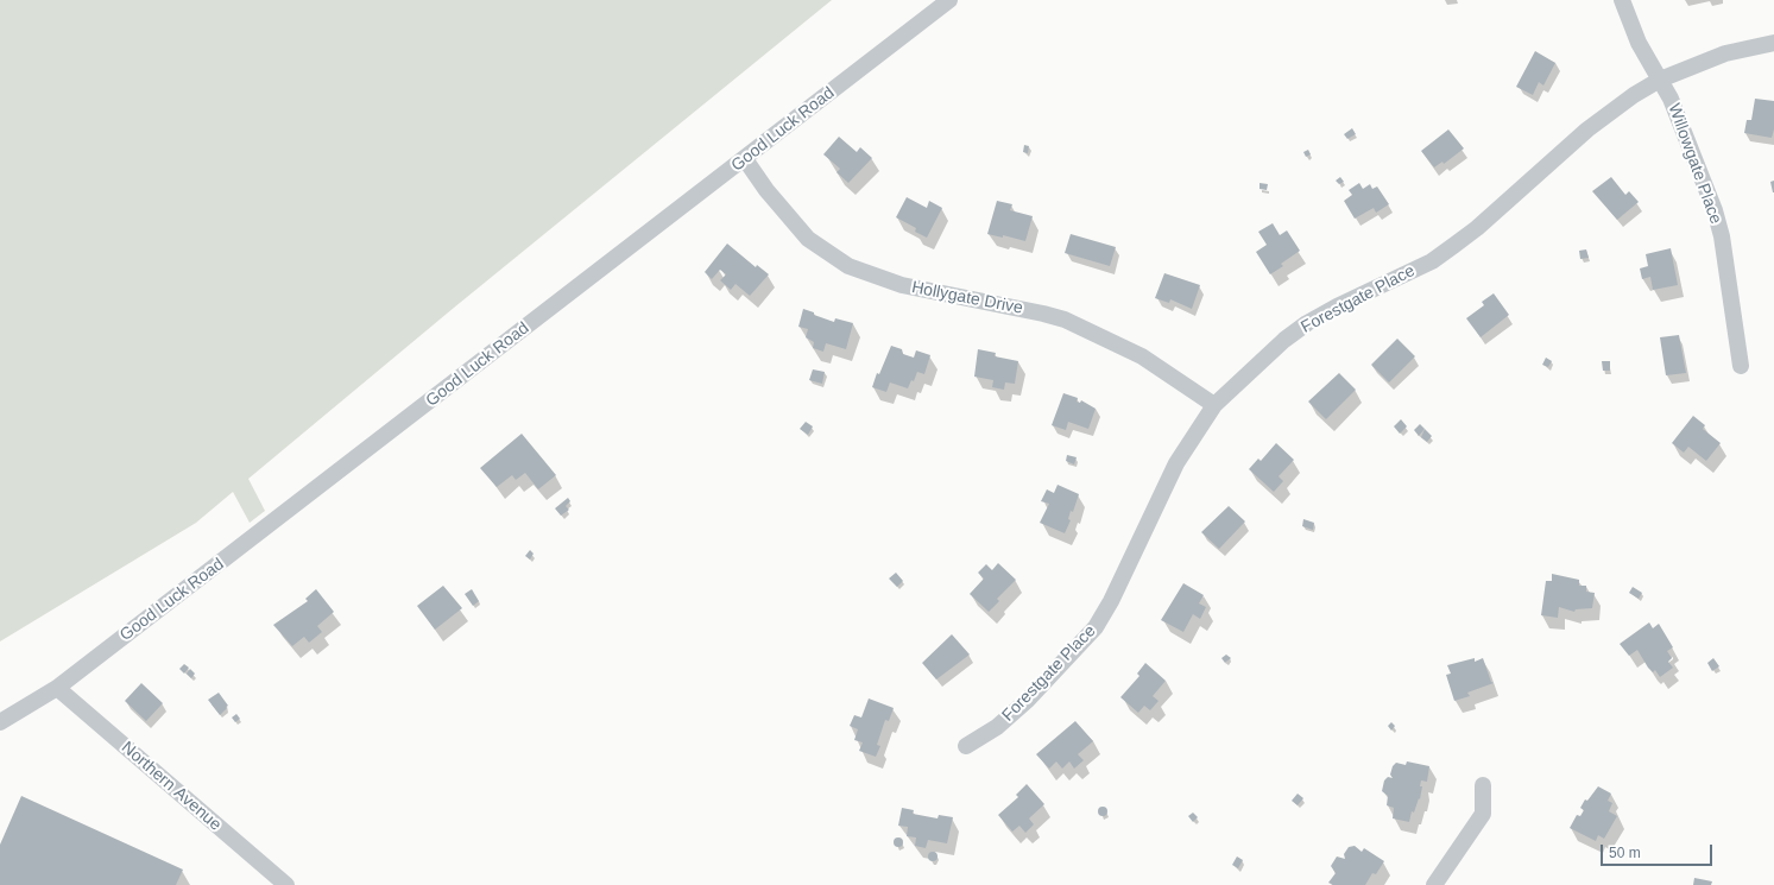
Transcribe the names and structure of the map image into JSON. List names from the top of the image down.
{
  "streets": {
    "street": [
      "Good Luck Road",
      "Willowgate Place",
      "Hollygate Drive",
      "Forestgate Place",
      "Northern Avenue"
    ]
  },
  "crossings": [
    ["Good Luck Road", "Hollygate Drive"],
    ["Good Luck Road", "Northern Avenue"],
    ["Willowgate Place", "Forestgate Place"],
    ["Hollygate Drive", "Forestgate Place"]
  ],
  "scale_bar": "50 m"
}
